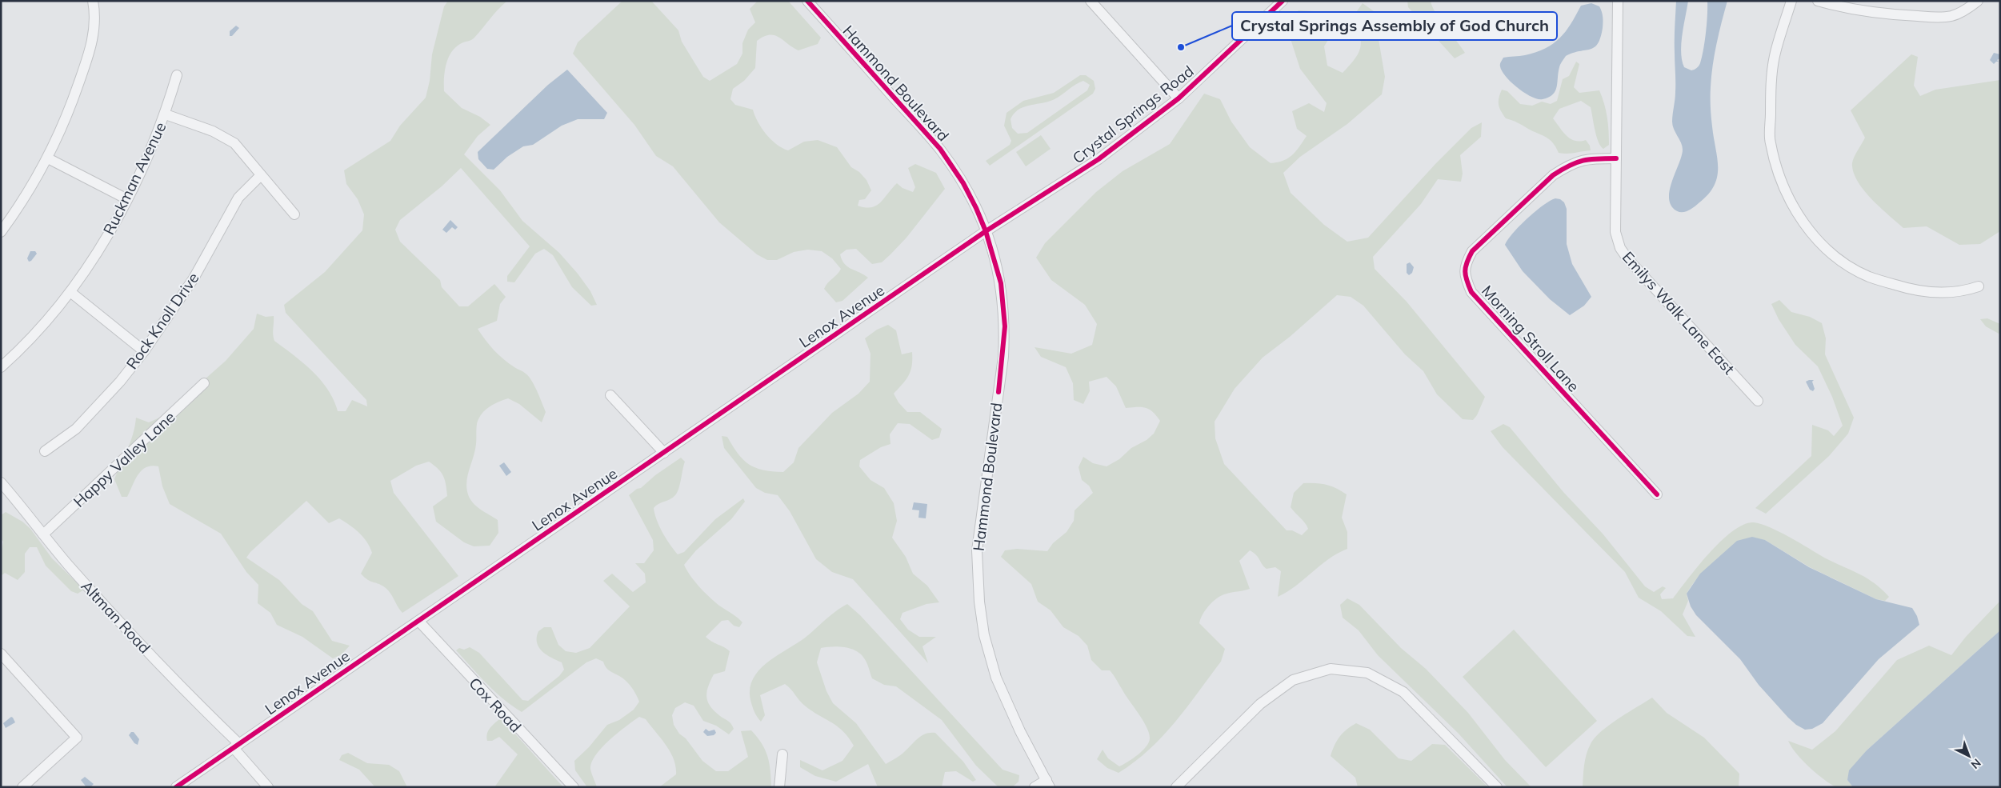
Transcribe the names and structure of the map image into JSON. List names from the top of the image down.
{
  "streets": {
    "street": [
      "Hammond Boulevard",
      "Crystal Springs Road",
      "Ruckman Avenue",
      "Emilys Walk Lane East",
      "Lenox Avenue",
      "Rock Knoll Drive",
      "Morning Stroll Lane",
      "Happy Valley Lane",
      "Altman Road",
      "Cox Road"
    ]
  },
  "crossings": [
    ["Hammond Boulevard", "Crystal Springs Road"],
    ["Hammond Boulevard", "Lenox Avenue"],
    ["Crystal Springs Road", "Lenox Avenue"],
    ["Emilys Walk Lane East", "Morning Stroll Lane"],
    ["Lenox Avenue", "Altman Road"],
    ["Lenox Avenue", "Cox Road"],
    ["Happy Valley Lane", "Altman Road"]
  ],
  "places": ["Crystal Springs Assembly of God Church"],
  "north": "bottom right"
}
